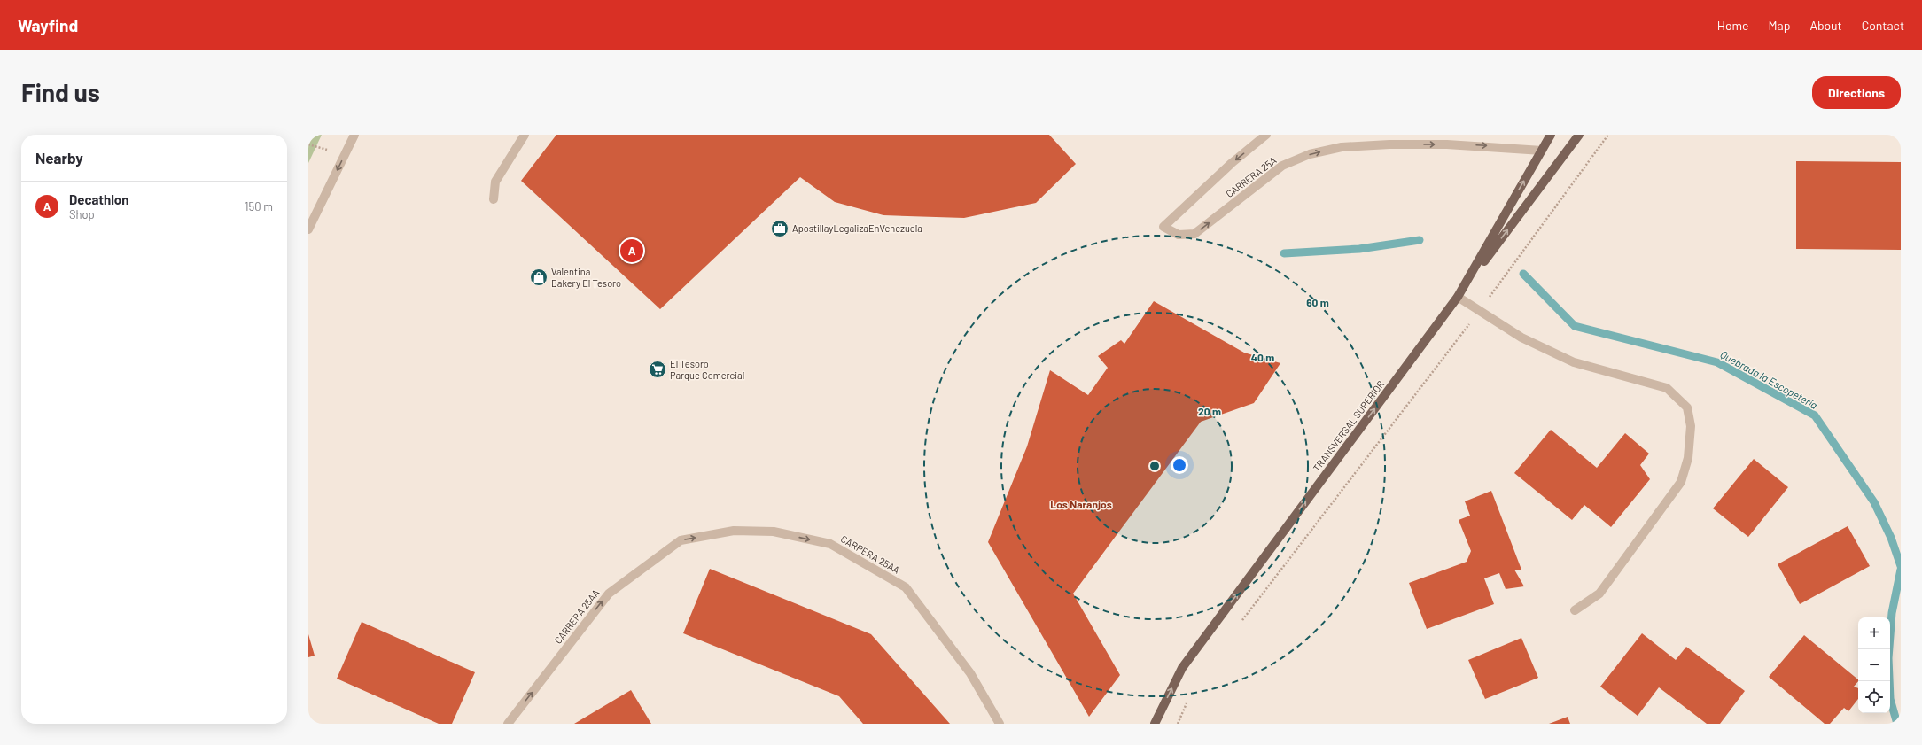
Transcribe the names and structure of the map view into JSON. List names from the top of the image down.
{
  "streets": {
    "main road": ["TRANSVERSAL SUPERIOR"],
    "street": ["CARRERA 25A", "CARRERA 25AA"]
  },
  "crossings": [
    ["CARRERA 25A", "TRANSVERSAL SUPERIOR"]
  ],
  "one_way": ["TRANSVERSAL SUPERIOR"],
  "districts": ["Los Naranjos"],
  "water": ["Quebrada la Escopetería"],
  "places": {
    "office": ["ApostillayLegalizaEnVenezuela"],
    "shop": ["Valentina Bakery El Tesoro"],
    "supermarket": ["El Tesoro Parque Comercial"]
  },
  "page": {
    "header": "Wayfind",
    "nav": [
      "Home",
      "Map",
      "About",
      "Contact"
    ],
    "buttons": "Directions",
    "title": "Find us",
    "heading": "Nearby",
    "list": [
      {
        "mark": "A",
        "name": "Decathlon",
        "note": "Shop",
        "value": "150 m"
      }
    ],
    "pins": "A",
    "map_buttons": ["+", "−"]
  },
  "rings": ["60 m", "40 m", "20 m"]
}
